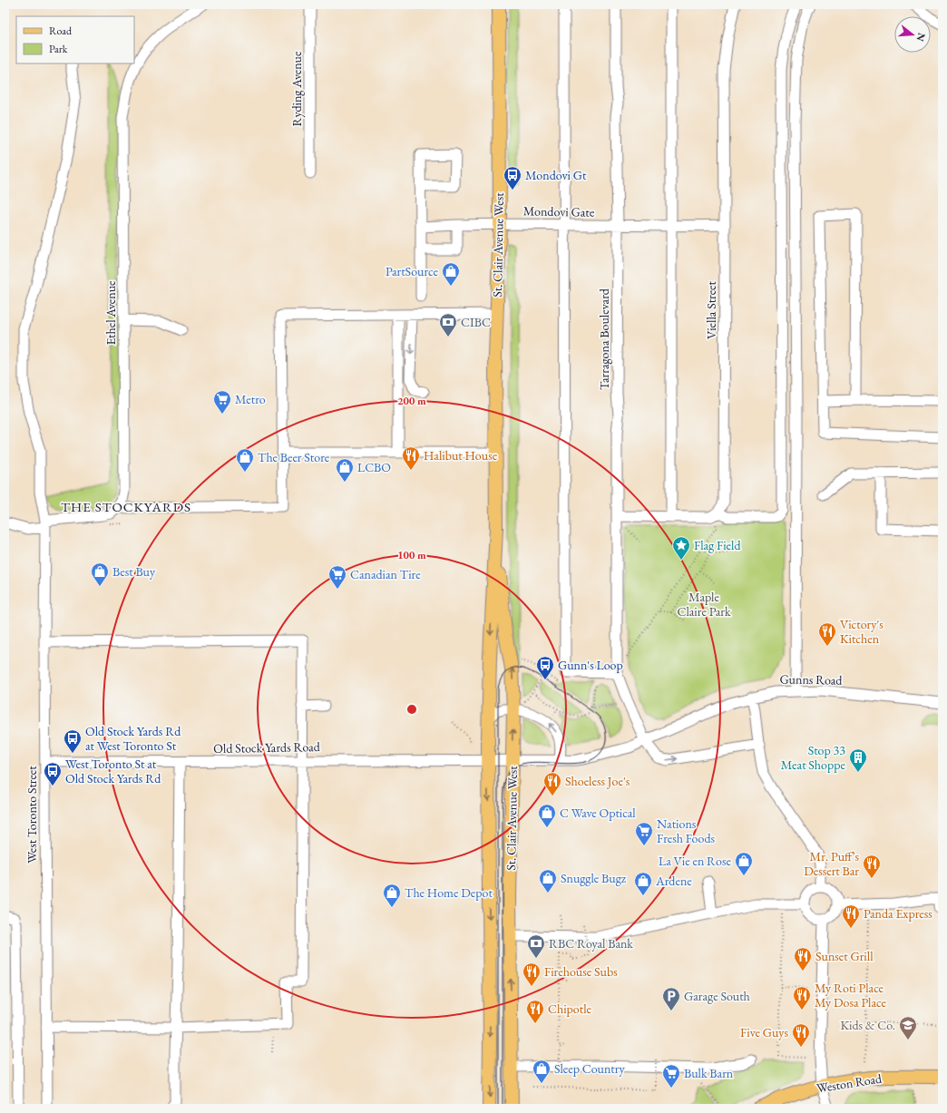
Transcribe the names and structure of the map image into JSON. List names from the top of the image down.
{
  "streets": {
    "main road": ["St. Clair Avenue West", "Weston Road"],
    "street": [
      "Ryding Avenue",
      "Mondovi Gate",
      "Viella Street",
      "Ethel Avenue",
      "Tarragona Boulevard",
      "Gunns Road",
      "Old Stock Yards Road",
      "West Toronto Street"
    ]
  },
  "crossings": [
    ["Mondovi Gate", "St. Clair Avenue West"],
    ["Mondovi Gate", "Viella Street"],
    ["Mondovi Gate", "Tarragona Boulevard"],
    ["St. Clair Avenue West", "Gunns Road"],
    ["St. Clair Avenue West", "Old Stock Yards Road"],
    ["Gunns Road", "Old Stock Yards Road"],
    ["Old Stock Yards Road", "West Toronto Street"]
  ],
  "districts": ["THE STOCKYARDS"],
  "parks": ["Maple Claire Park"],
  "places": {
    "bus stop": [
      "Mondovi Gt",
      "Gunn's Loop",
      "Old Stock Yards Rd at West Toronto St",
      "West Toronto St at Old Stock Yards Rd"
    ],
    "shop": [
      "PartSource",
      "The Beer Store",
      "LCBO",
      "Best Buy",
      "C Wave Optical",
      "La Vie en Rose",
      "Snuggle Bugz",
      "Ardene",
      "The Home Depot",
      "Sleep Country"
    ],
    "bank": ["CIBC", "RBC Royal Bank"],
    "supermarket": [
      "Metro",
      "Canadian Tire",
      "Nations Fresh Foods",
      "Bulk Barn"
    ],
    "restaurant": [
      "Halibut House",
      "Victory's Kitchen",
      "Shoeless Joe's",
      "Mr. Puff’s Dessert Bar",
      "Panda Express",
      "Sunset Grill",
      "Firehouse Subs",
      "My Roti Place My Dosa Place",
      "Chipotle",
      "Five Guys"
    ],
    "place": ["Flag Field"],
    "building": ["Stop 33 Meat Shoppe"],
    "parking": ["Garage South"],
    "school or university": ["Kids & Co."]
  },
  "legend": ["Road", "Park"],
  "north": "right",
  "rings": ["200 m", "100 m"]
}
